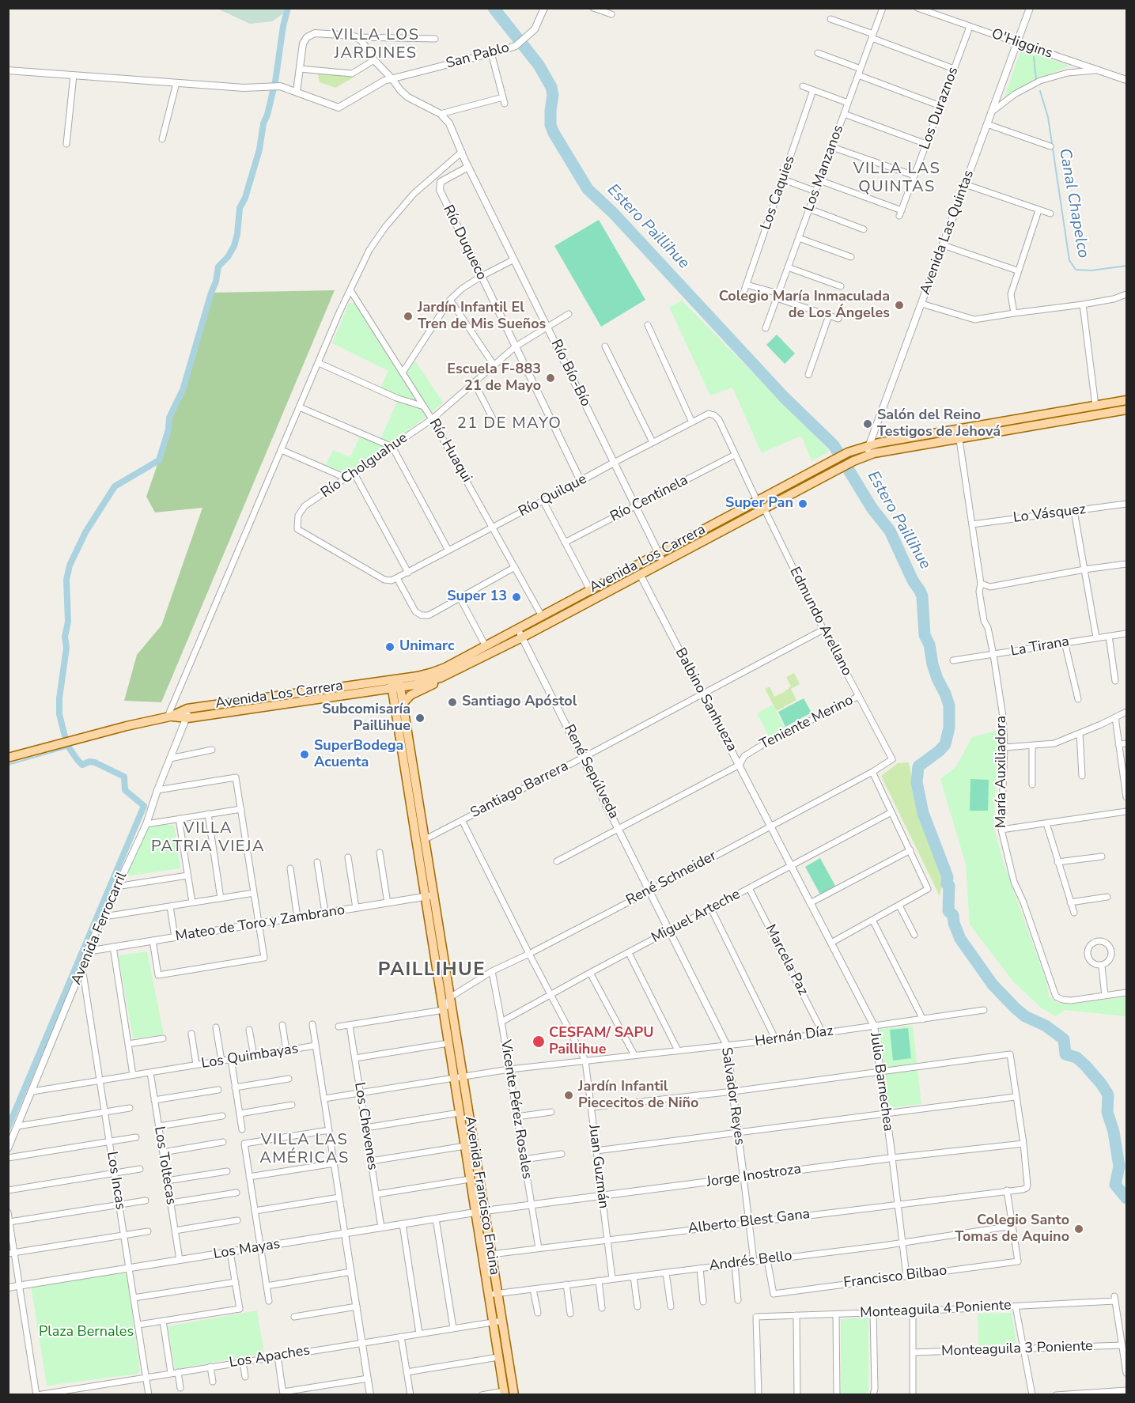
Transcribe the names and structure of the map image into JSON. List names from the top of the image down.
{
  "streets": {
    "main road": ["Avenida Los Carrera", "Avenida Francisco Encina"],
    "street": [
      "O'Higgins",
      "San Pablo",
      "Los Duraznos",
      "Los Manzanos",
      "Los Caquies",
      "Avenida Las Quintas",
      "Río Duqueco",
      "Río Bío-Bío",
      "Río Huaqui",
      "Río Cholguahue",
      "Río Quilque",
      "Río Centinela",
      "Lo Vásquez",
      "Edmundo Arellano",
      "La Tirana",
      "Balbino Sanhueza",
      "Teniente Merino",
      "René Sepúlveda",
      "María Auxiliadora",
      "Santiago Barrera",
      "René Schneider",
      "Miguel Arteche",
      "Mateo de Toro y Zambrano",
      "Avenida Ferrocarril",
      "Marcela Paz",
      "Hernán Díaz",
      "Los Quimbayas",
      "Julio Barnechea",
      "Salvador Reyes",
      "Vicente Pérez Rosales",
      "Los Chevenes",
      "Los Toltecas",
      "Juan Guzmán",
      "Jorge Inostroza",
      "Los Incas",
      "Alberto Blest Gana",
      "Los Mayas",
      "Andrés Bello",
      "Francisco Bilbao",
      "Monteaguila 4 Poniente",
      "Monteaguila 3 Poniente",
      "Los Apaches"
    ]
  },
  "crossings": [
    ["O'Higgins", "Los Duraznos"],
    ["O'Higgins", "Avenida Las Quintas"],
    ["Los Duraznos", "Los Manzanos"],
    ["Avenida Las Quintas", "Avenida Los Carrera"],
    ["Río Duqueco", "Río Bío-Bío"],
    ["Río Duqueco", "Río Cholguahue"],
    ["Río Duqueco", "Río Quilque"],
    ["Río Bío-Bío", "Río Cholguahue"],
    ["Río Bío-Bío", "Río Quilque"],
    ["Río Bío-Bío", "Río Centinela"],
    ["Río Bío-Bío", "Avenida Los Carrera"],
    ["Río Huaqui", "Río Cholguahue"],
    ["Río Huaqui", "Río Quilque"],
    ["Río Huaqui", "Avenida Los Carrera"],
    ["Río Cholguahue", "Río Quilque"],
    ["Río Quilque", "Río Centinela"],
    ["Lo Vásquez", "María Auxiliadora"],
    ["Avenida Los Carrera", "Edmundo Arellano"],
    ["Avenida Los Carrera", "Balbino Sanhueza"],
    ["Avenida Los Carrera", "René Sepúlveda"],
    ["Avenida Los Carrera", "María Auxiliadora"],
    ["Avenida Los Carrera", "Avenida Ferrocarril"],
    ["Avenida Los Carrera", "Avenida Francisco Encina"],
    ["Edmundo Arellano", "Teniente Merino"],
    ["Edmundo Arellano", "Santiago Barrera"],
    ["Edmundo Arellano", "René Schneider"],
    ["La Tirana", "María Auxiliadora"],
    ["Balbino Sanhueza", "Teniente Merino"],
    ["Balbino Sanhueza", "Santiago Barrera"],
    ["Balbino Sanhueza", "René Schneider"],
    ["Balbino Sanhueza", "Julio Barnechea"],
    ["Teniente Merino", "René Sepúlveda"],
    ["René Sepúlveda", "Santiago Barrera"],
    ["René Sepúlveda", "René Schneider"],
    ["René Sepúlveda", "Salvador Reyes"],
    ["Santiago Barrera", "Juan Guzmán"],
    ["Santiago Barrera", "Avenida Francisco Encina"],
    ["René Schneider", "Julio Barnechea"],
    ["René Schneider", "Salvador Reyes"],
    ["René Schneider", "Vicente Pérez Rosales"],
    ["René Schneider", "Juan Guzmán"],
    ["René Schneider", "Avenida Francisco Encina"],
    ["Miguel Arteche", "Marcela Paz"],
    ["Miguel Arteche", "Julio Barnechea"],
    ["Miguel Arteche", "Salvador Reyes"],
    ["Miguel Arteche", "Vicente Pérez Rosales"],
    ["Miguel Arteche", "Juan Guzmán"],
    ["Mateo de Toro y Zambrano", "Avenida Ferrocarril"],
    ["Mateo de Toro y Zambrano", "Avenida Francisco Encina"],
    ["Avenida Ferrocarril", "Los Quimbayas"],
    ["Avenida Ferrocarril", "Los Incas"],
    ["Marcela Paz", "Hernán Díaz"],
    ["Hernán Díaz", "Los Quimbayas"],
    ["Hernán Díaz", "Julio Barnechea"],
    ["Hernán Díaz", "Salvador Reyes"],
    ["Hernán Díaz", "Vicente Pérez Rosales"],
    ["Hernán Díaz", "Los Chevenes"],
    ["Hernán Díaz", "Juan Guzmán"],
    ["Hernán Díaz", "Avenida Francisco Encina"],
    ["Los Quimbayas", "Los Toltecas"],
    ["Los Quimbayas", "Los Incas"],
    ["Los Quimbayas", "Los Mayas"],
    ["Los Quimbayas", "Los Apaches"],
    ["Julio Barnechea", "Jorge Inostroza"],
    ["Julio Barnechea", "Alberto Blest Gana"],
    ["Julio Barnechea", "Andrés Bello"],
    ["Julio Barnechea", "Francisco Bilbao"],
    ["Salvador Reyes", "Jorge Inostroza"],
    ["Salvador Reyes", "Alberto Blest Gana"],
    ["Salvador Reyes", "Andrés Bello"],
    ["Vicente Pérez Rosales", "Jorge Inostroza"],
    ["Vicente Pérez Rosales", "Alberto Blest Gana"],
    ["Los Chevenes", "Los Mayas"],
    ["Los Toltecas", "Los Mayas"],
    ["Juan Guzmán", "Jorge Inostroza"],
    ["Juan Guzmán", "Alberto Blest Gana"],
    ["Juan Guzmán", "Andrés Bello"],
    ["Jorge Inostroza", "Avenida Francisco Encina"],
    ["Jorge Inostroza", "Alberto Blest Gana"],
    ["Jorge Inostroza", "Los Mayas"],
    ["Los Incas", "Los Mayas"],
    ["Los Incas", "Los Apaches"],
    ["Avenida Francisco Encina", "Alberto Blest Gana"],
    ["Avenida Francisco Encina", "Los Mayas"],
    ["Avenida Francisco Encina", "Andrés Bello"],
    ["Avenida Francisco Encina", "Los Apaches"],
    ["Andrés Bello", "Francisco Bilbao"],
    ["Monteaguila 4 Poniente", "Monteaguila 3 Poniente"]
  ],
  "districts": [
    "VILLA LOS JARDINES",
    "VILLA LAS QUINTAS",
    "21 DE MAYO",
    "VILLA PATRIA VIEJA",
    "PAILLIHUE",
    "VILLA LAS AMÉRICAS"
  ],
  "water": ["Canal Chapelco", "Estero Paillihue"],
  "parks": ["Plaza Bernales"],
  "places": [
    "Colegio María Inmaculada de Los Ángeles",
    "Jardín Infantil El Tren de Mis Sueños",
    "Escuela F-883 21 de Mayo",
    "Salón del Reino Testigos de Jehová",
    "Super Pan",
    "Super 13",
    "Unimarc",
    "Santiago Apóstol",
    "Subcomisaría Paillihue",
    "SuperBodega Acuenta",
    "CESFAM/ SAPU Paillihue",
    "Jardín Infantil Piececitos de Niño",
    "Colegio Santo Tomas de Aquino"
  ]
}
